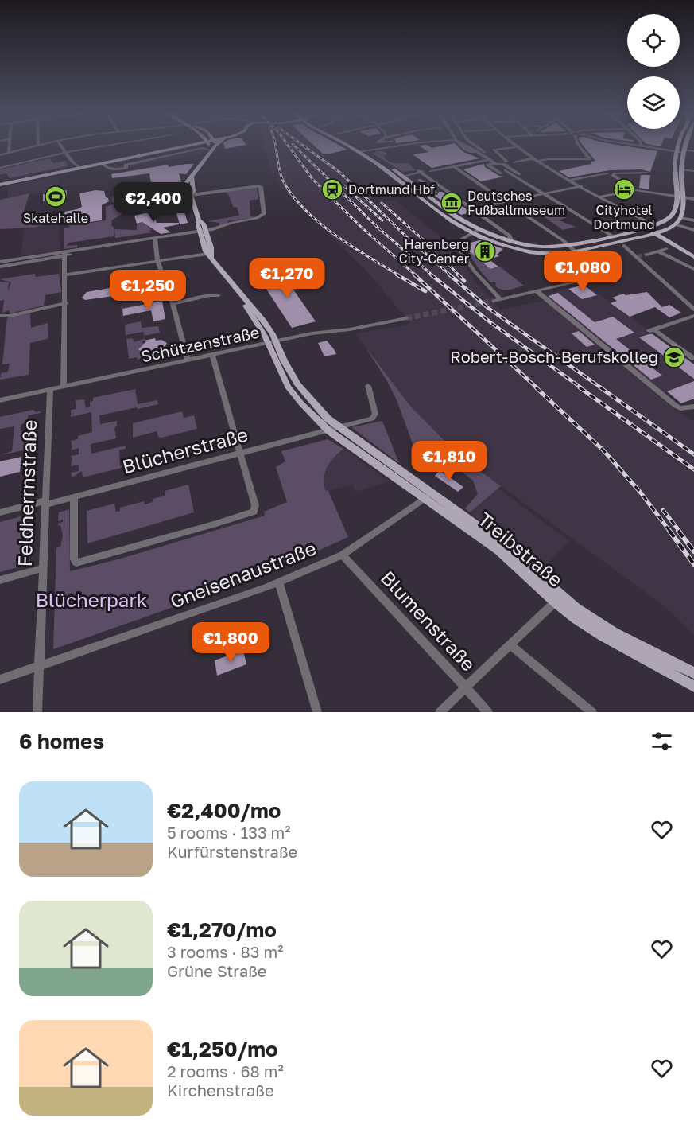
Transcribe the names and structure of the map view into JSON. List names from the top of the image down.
{
  "streets": {
    "main road": ["Treibstraße"],
    "street": [
      "Schützenstraße",
      "Blücherstraße",
      "Feldherrnstraße",
      "Gneisenaustraße",
      "Blumenstraße"
    ]
  },
  "crossings": [
    ["Schützenstraße", "Feldherrnstraße"],
    ["Schützenstraße", "Treibstraße"],
    ["Blücherstraße", "Feldherrnstraße"],
    ["Blücherstraße", "Treibstraße"],
    ["Feldherrnstraße", "Gneisenaustraße"],
    ["Treibstraße", "Gneisenaustraße"],
    ["Gneisenaustraße", "Blumenstraße"]
  ],
  "parks": ["Blücherpark"],
  "places": {
    "station": ["Dortmund Hbf"],
    "hotel": ["Cityhotel Dortmund"],
    "sports": ["Skatehalle"],
    "museum": ["Deutsches Fußballmuseum"],
    "building": ["Harenberg City-Center"],
    "school or university": ["Robert-Bosch-Berufskolleg"]
  },
  "page": {
    "price": [
      "€2,400",
      "€1,080",
      "€1,270",
      "€1,250",
      "€1,810",
      "€1,800"
    ],
    "heading": "6 homes",
    "list": [
      {
        "name": "€2,400/mo",
        "note": "5 rooms · 133 m² · Kurfürstenstraße"
      },
      {
        "name": "€1,270/mo",
        "note": "3 rooms · 83 m² · Grüne Straße"
      },
      {
        "name": "€1,250/mo",
        "note": "2 rooms · 68 m² · Kirchenstraße"
      }
    ]
  }
}
